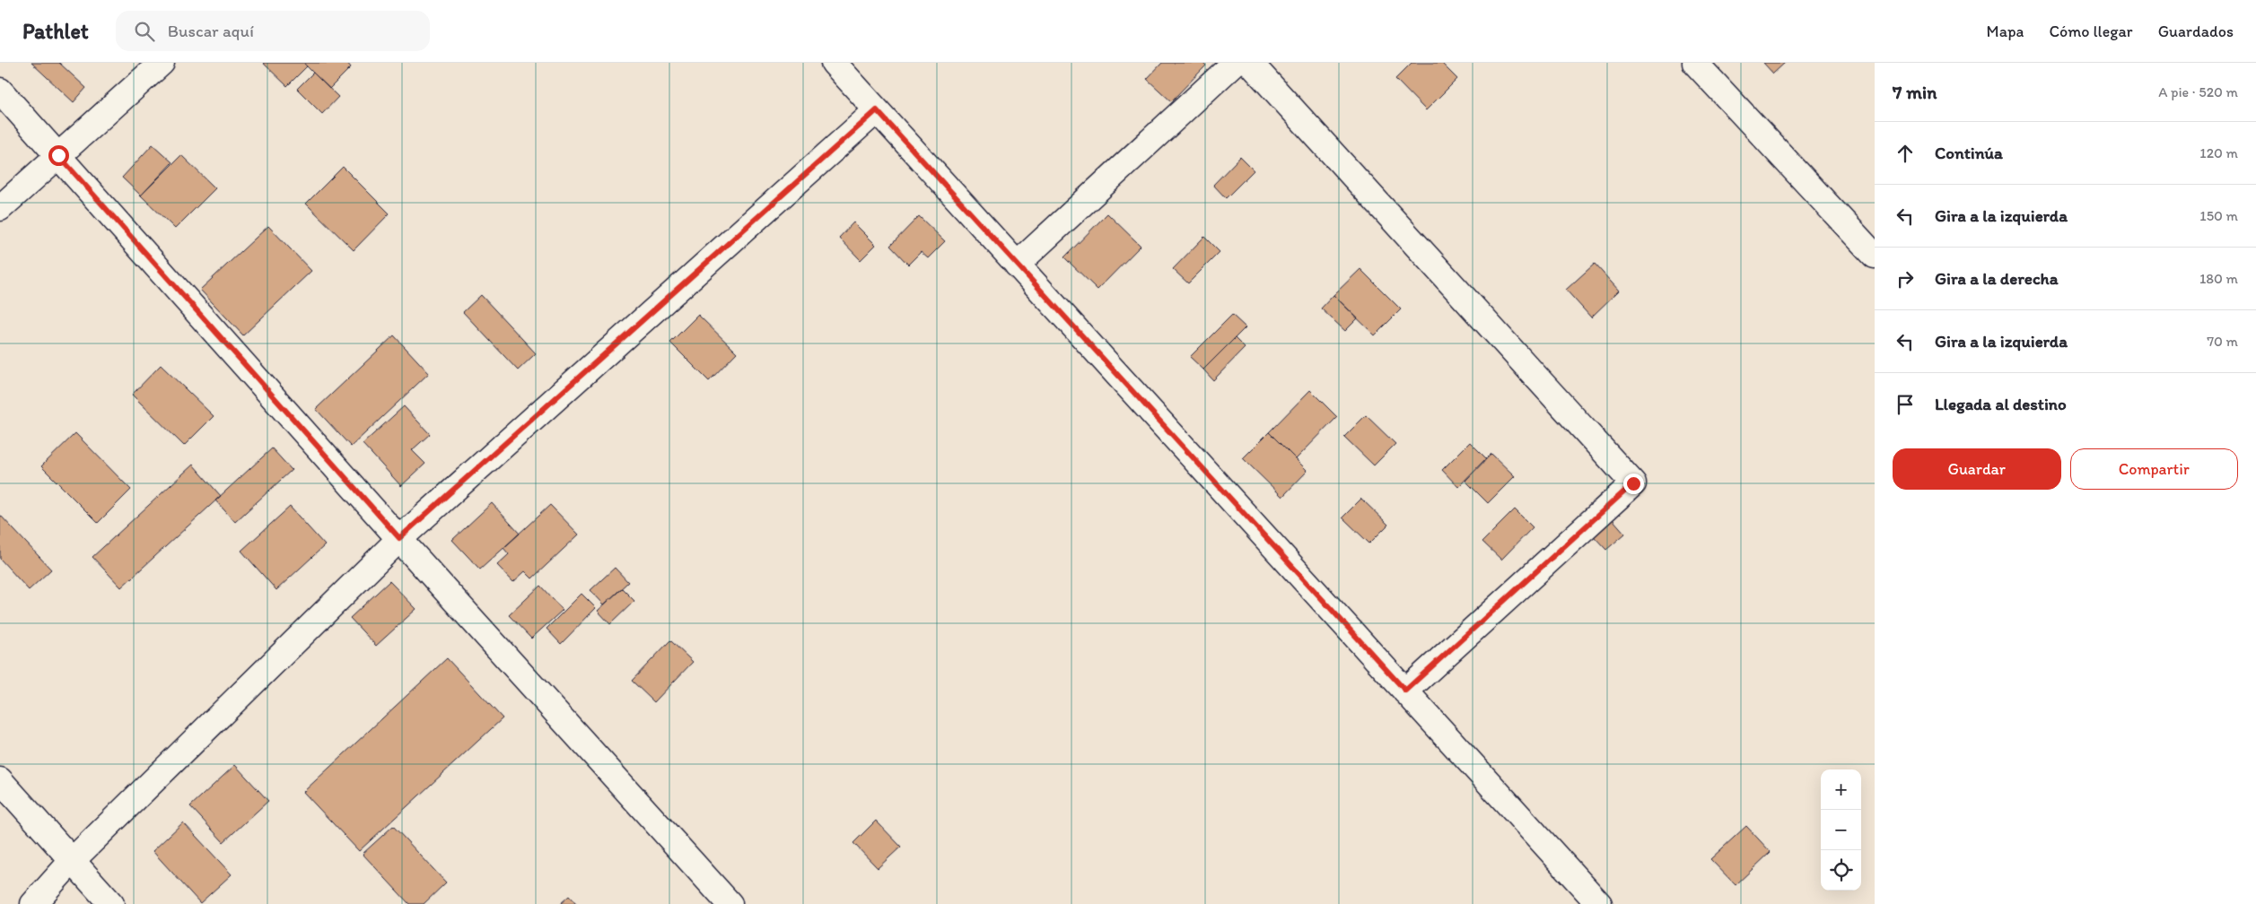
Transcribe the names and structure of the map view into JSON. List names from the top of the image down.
{
  "page": {
    "header": "Pathlet",
    "search": "Buscar aquí",
    "nav": ["Mapa", "Cómo llegar", "Guardados"],
    "heading": ["7 min", "A pie · 520 m"],
    "list": [
      ["Continúa", "120 m"],
      ["Gira a la izquierda", "150 m"],
      ["Gira a la derecha", "180 m"],
      ["Gira a la izquierda", "70 m"],
      "Llegada al destino"
    ],
    "buttons": ["Guardar", "Compartir"],
    "map_buttons": ["+", "−"]
  }
}
